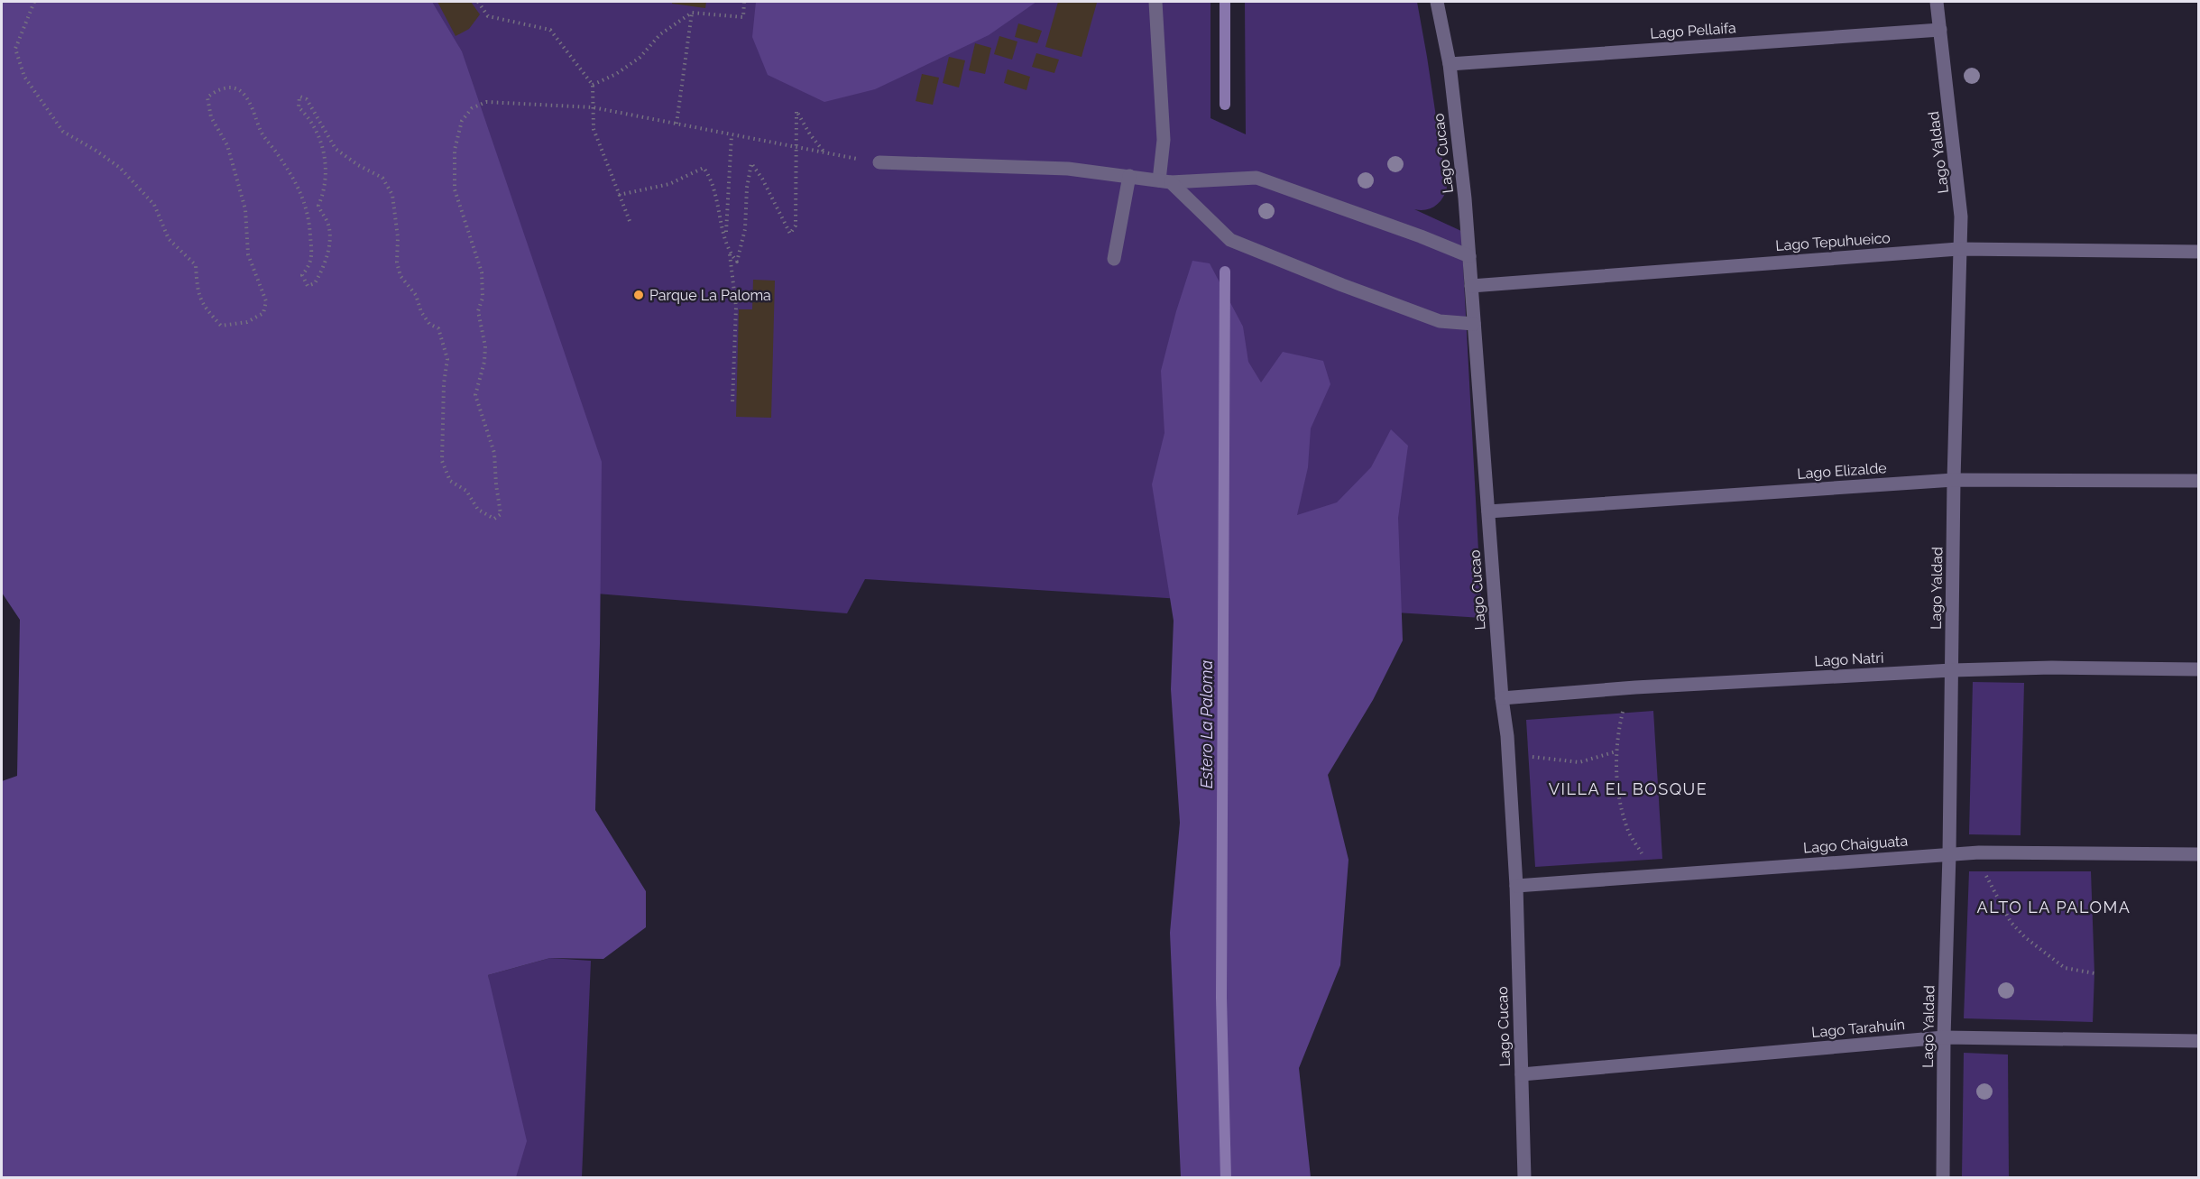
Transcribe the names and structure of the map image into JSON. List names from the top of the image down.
{
  "streets": {
    "street": [
      "Lago Pellaifa",
      "Lago Yaldad",
      "Lago Cucao",
      "Lago Tepuhueico",
      "Lago Elizalde",
      "Lago Natri",
      "Lago Chaiguata",
      "Lago Tarahuín"
    ]
  },
  "crossings": [
    ["Lago Pellaifa", "Lago Yaldad"],
    ["Lago Pellaifa", "Lago Cucao"],
    ["Lago Yaldad", "Lago Tepuhueico"],
    ["Lago Yaldad", "Lago Elizalde"],
    ["Lago Yaldad", "Lago Natri"],
    ["Lago Yaldad", "Lago Chaiguata"],
    ["Lago Yaldad", "Lago Tarahuín"],
    ["Lago Cucao", "Lago Tepuhueico"],
    ["Lago Cucao", "Lago Elizalde"],
    ["Lago Cucao", "Lago Natri"],
    ["Lago Cucao", "Lago Chaiguata"],
    ["Lago Cucao", "Lago Tarahuín"]
  ],
  "districts": ["VILLA EL BOSQUE", "ALTO LA PALOMA"],
  "water": ["Estero La Paloma"],
  "places": ["Parque La Paloma"]
}
